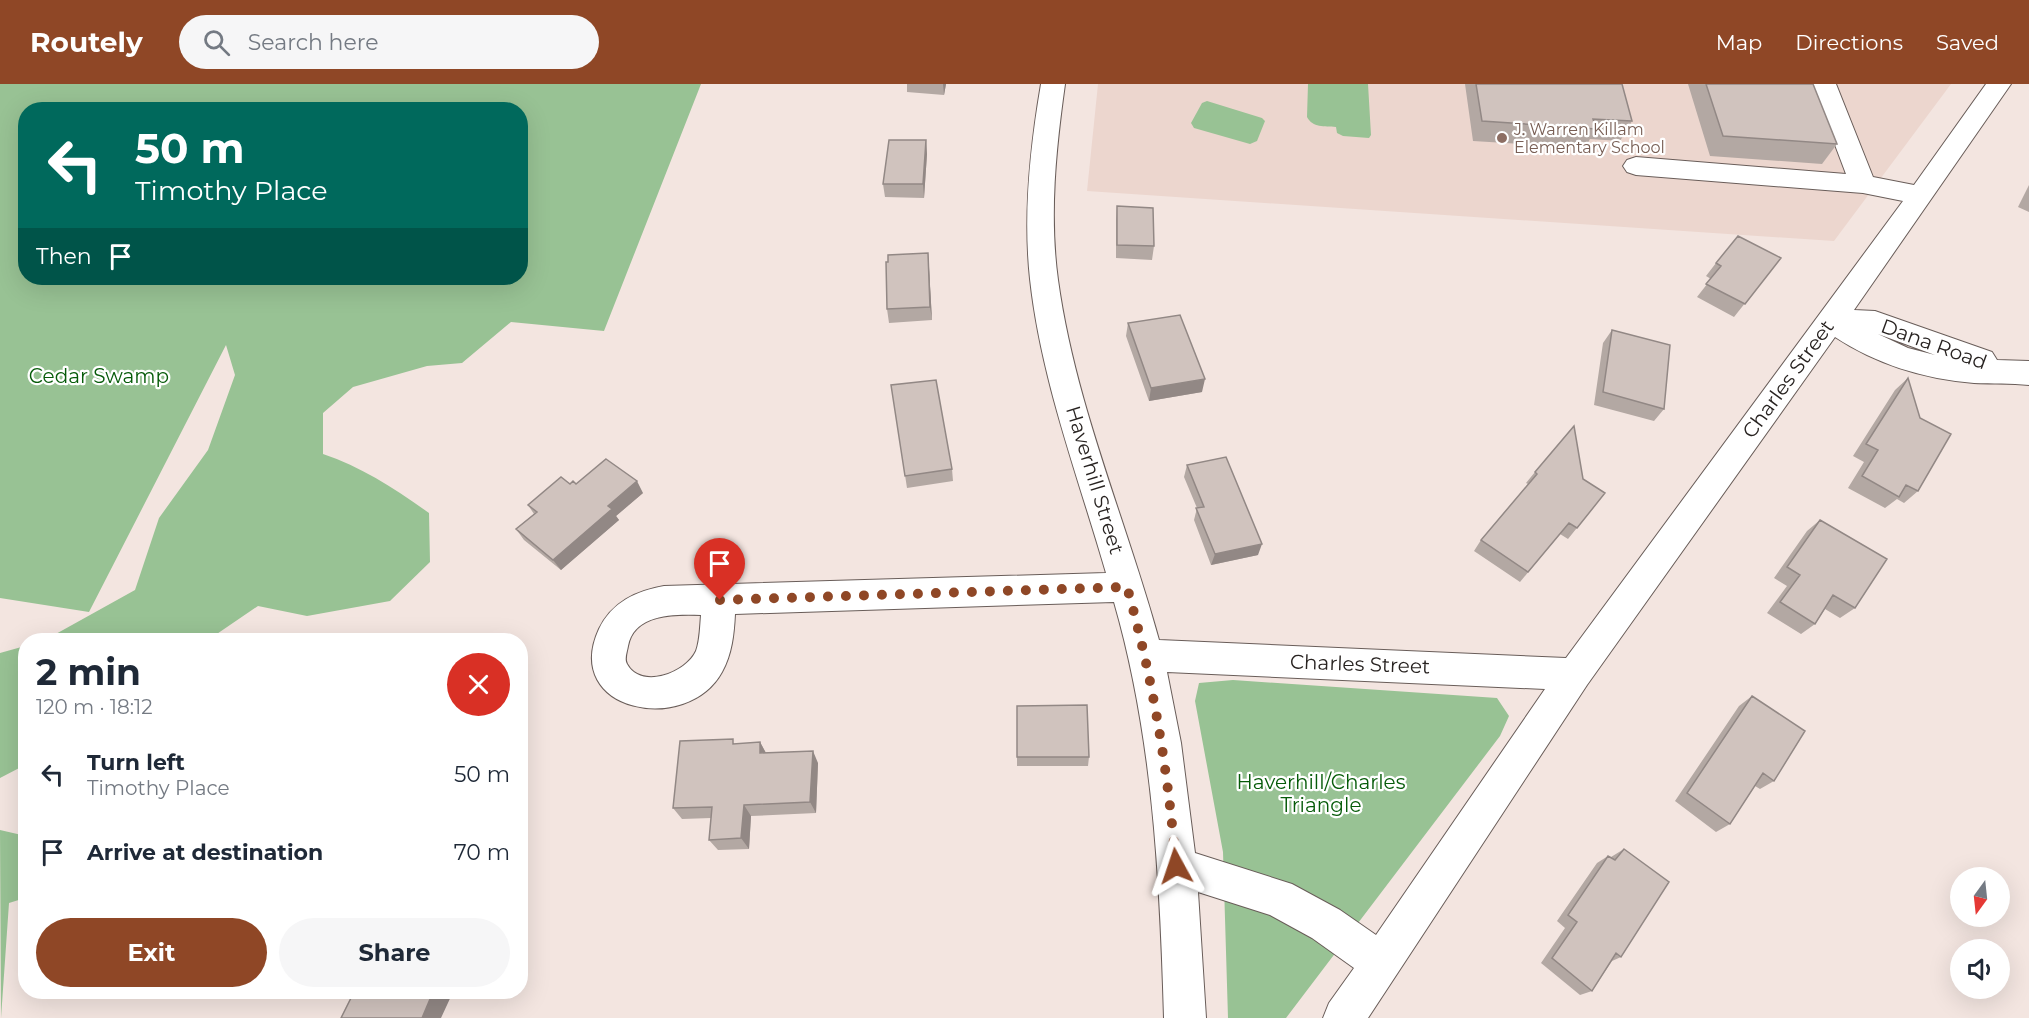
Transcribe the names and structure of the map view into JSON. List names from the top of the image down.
{
  "streets": {
    "street": ["Dana Road", "Charles Street", "Haverhill Street"]
  },
  "crossings": [
    ["Dana Road", "Charles Street"],
    ["Charles Street", "Haverhill Street"]
  ],
  "parks": ["Cedar Swamp", "Haverhill/Charles Triangle"],
  "places": ["J. Warren Killam Elementary School"],
  "north": "bottom",
  "page": {
    "header": "Routely",
    "search": "Search here",
    "nav": ["Map", "Directions", "Saved"],
    "turn": ["50 m", "Timothy Place"],
    "then": "Then",
    "heading": ["2 min", "120 m · 18:12"],
    "list": [
      {
        "name": "Turn left",
        "note": "Timothy Place",
        "value": "50 m"
      },
      {
        "name": "Arrive at destination",
        "value": "70 m"
      }
    ],
    "buttons": ["Exit", "Share"]
  }
}
